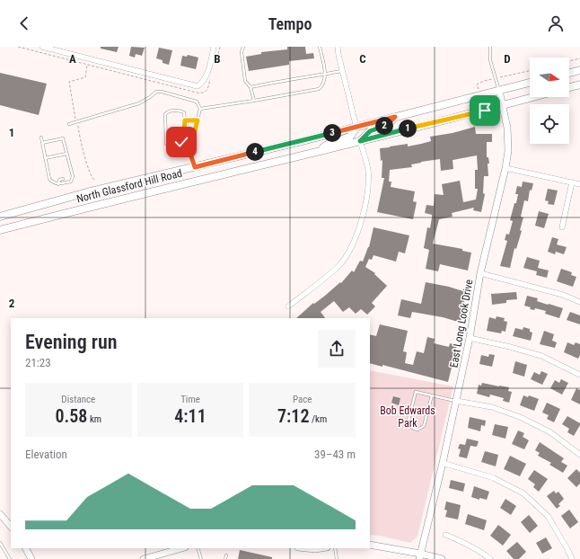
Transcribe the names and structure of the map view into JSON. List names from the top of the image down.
{
  "streets": {
    "main road": ["North Glassford Hill Road"],
    "street": ["East Long Look Drive"]
  },
  "crossings": [
    ["North Glassford Hill Road", "East Long Look Drive"]
  ],
  "parks": ["Bob Edwards Park"],
  "north": "right",
  "page": {
    "header": "Tempo",
    "pins": [
      "2",
      "1",
      "3",
      "4"
    ],
    "heading": ["Evening run", "21:23"],
    "stats": [
      ["Distance", "0.58 km"],
      ["Time", "4:11"],
      ["Pace", "7:12 /km"]
    ],
    "chart": ["Elevation", "39–43 m"]
  },
  "grid": {
    "columns": [
      "A",
      "B",
      "C",
      "D"
    ],
    "rows": ["1", "2"]
  }
}
